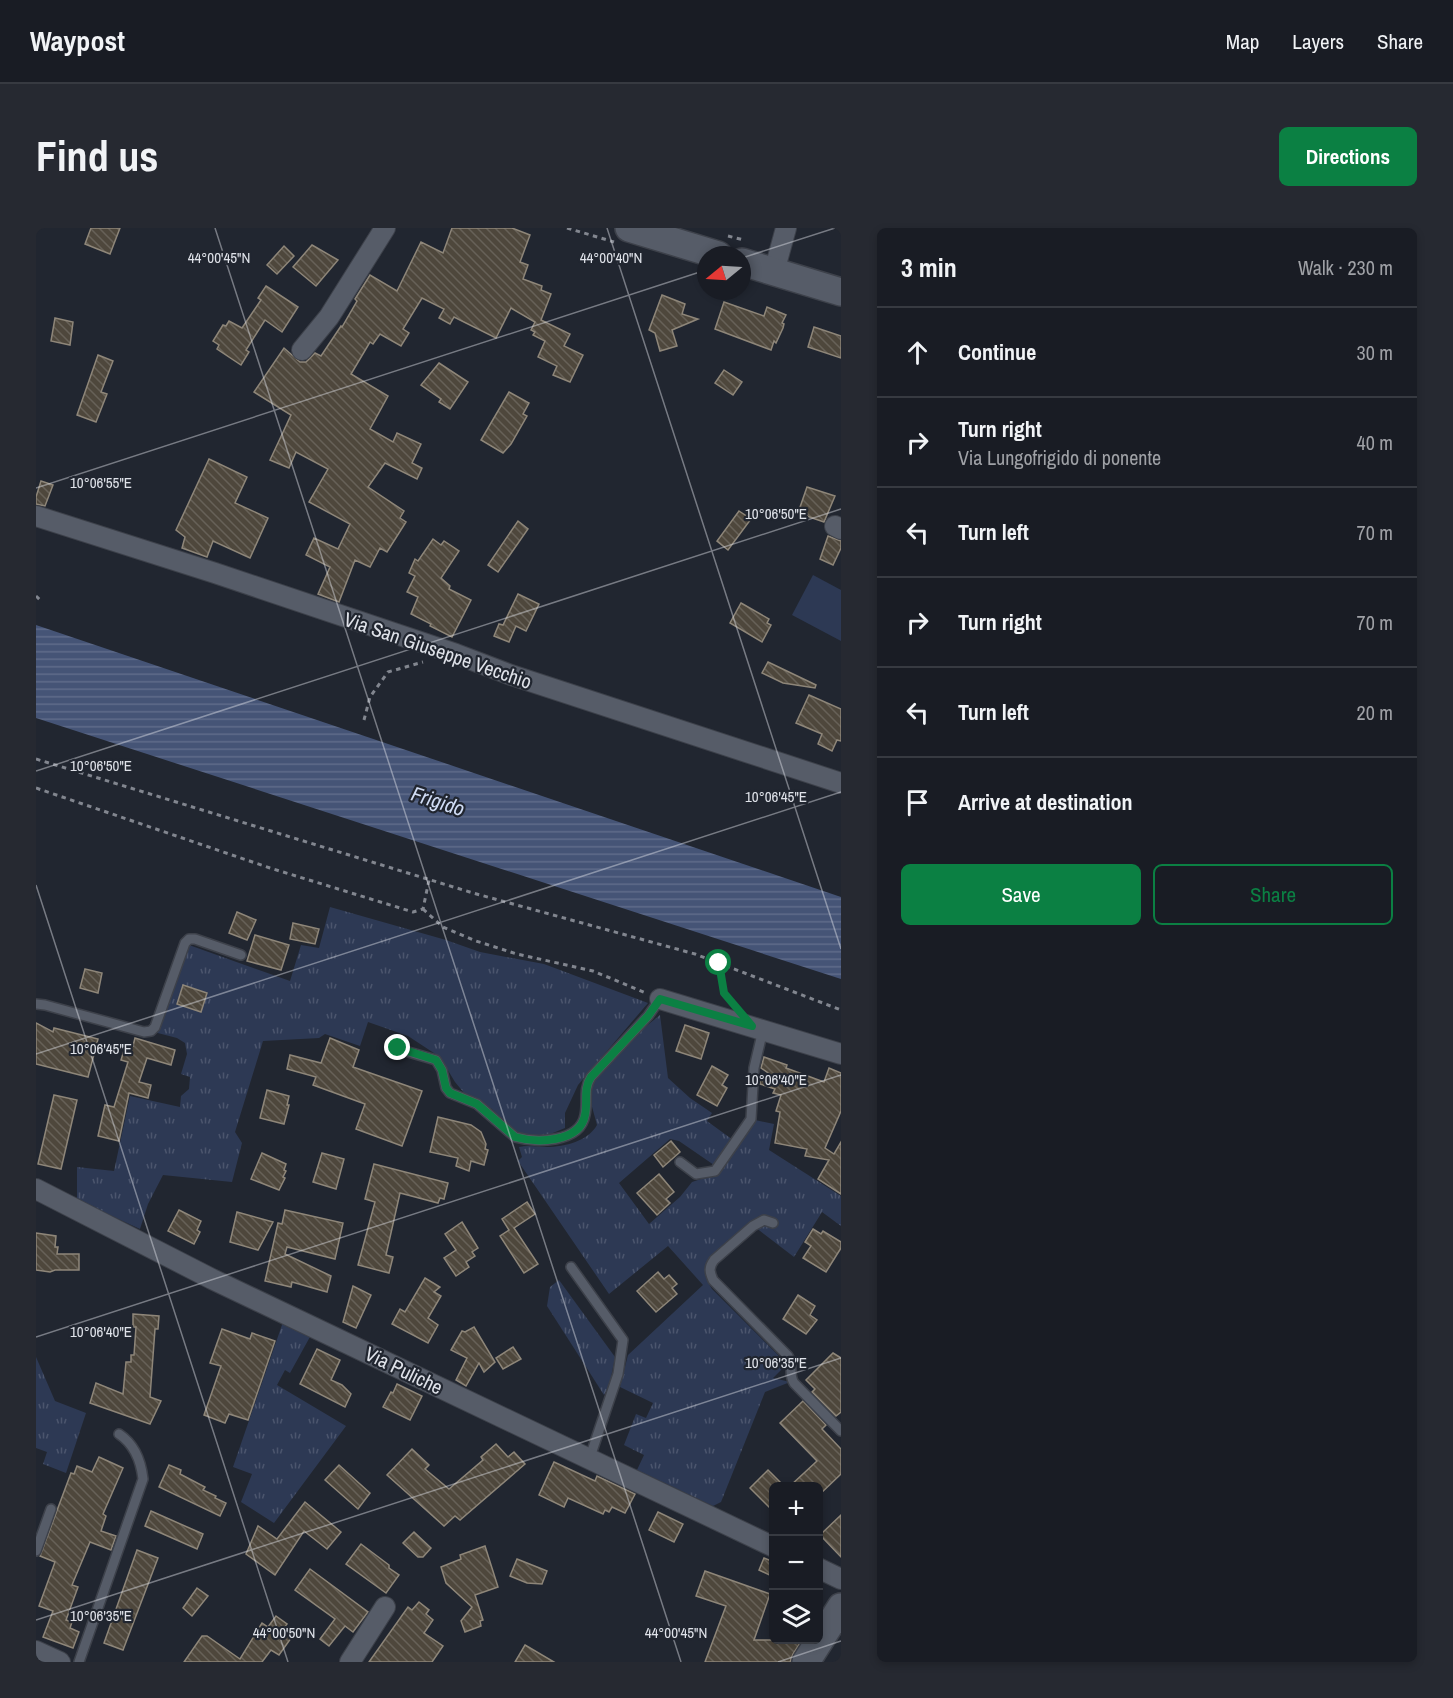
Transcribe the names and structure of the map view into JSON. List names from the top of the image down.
{
  "streets": {
    "street": ["Via San Giuseppe Vecchio", "Via Puliche"]
  },
  "water": ["Frigido"],
  "north": "left",
  "page": {
    "header": "Waypost",
    "nav": ["Map", "Layers", "Share"],
    "buttons": [
      "Directions",
      ["Save", "Share"]
    ],
    "title": "Find us",
    "heading": ["3 min", "Walk · 230 m"],
    "list": [
      ["Continue", "30 m"],
      ["Turn right", "Via Lungofrigido di ponente", "40 m"],
      ["Turn left", "70 m"],
      ["Turn right", "70 m"],
      ["Turn left", "20 m"],
      "Arrive at destination"
    ],
    "map_buttons": ["+", "−"]
  },
  "coordinates": [
    "44°00'45\"N",
    "44°00'40\"N",
    "10°06'55\"E",
    "10°06'50\"E",
    "10°06'45\"E",
    "10°06'40\"E",
    "10°06'35\"E",
    "44°00'50\"N"
  ]
}
